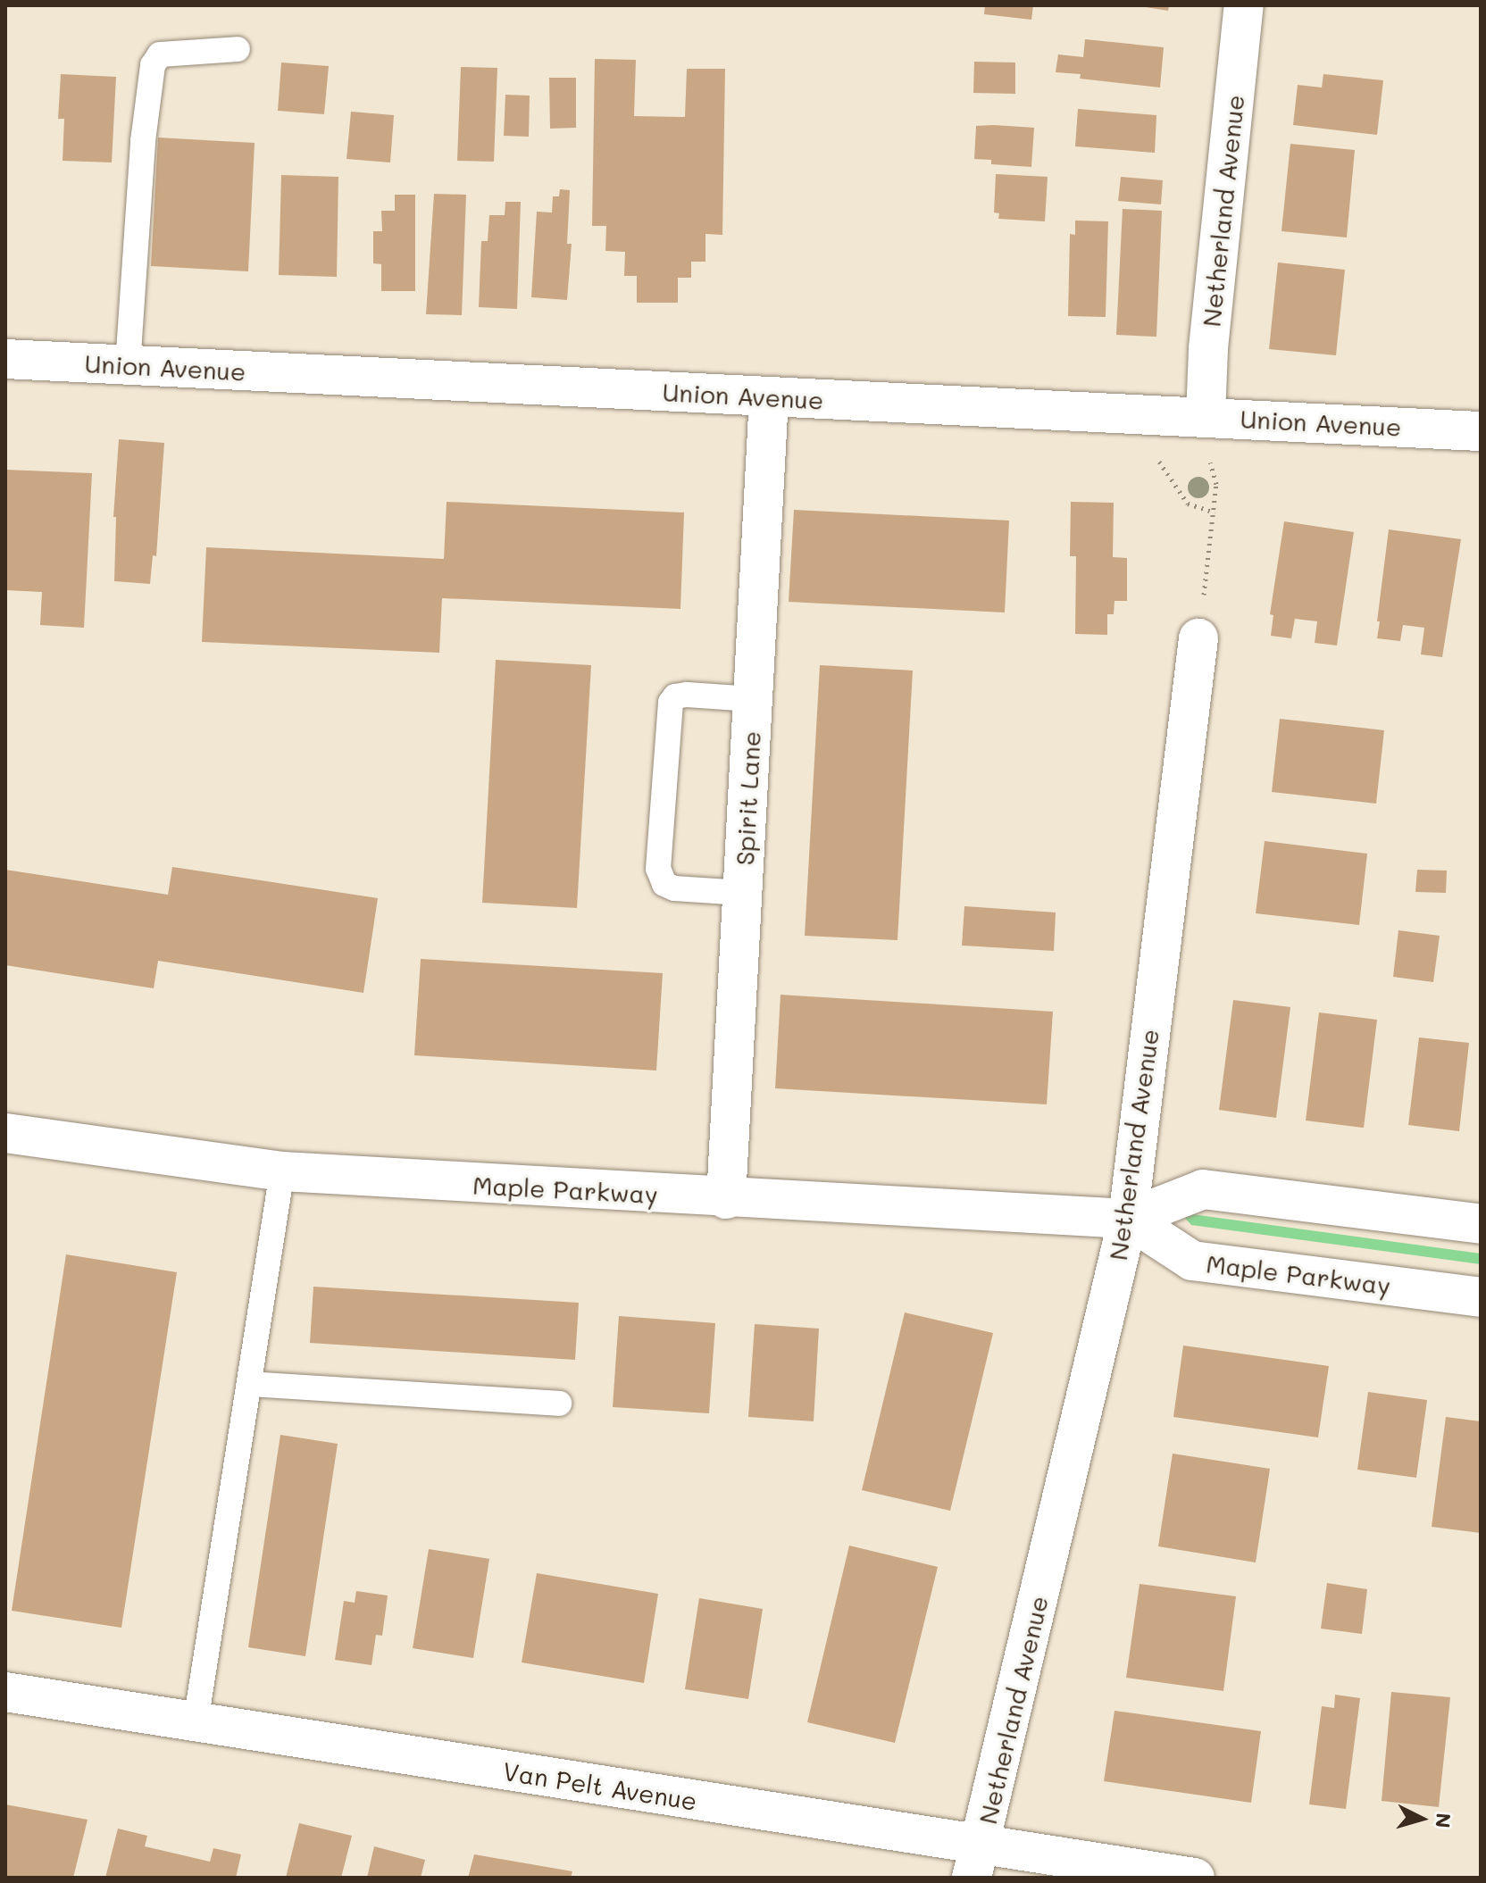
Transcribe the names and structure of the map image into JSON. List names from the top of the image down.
{
  "streets": {
    "street": [
      "Netherland Avenue",
      "Union Avenue",
      "Spirit Lane",
      "Maple Parkway",
      "Van Pelt Avenue"
    ]
  },
  "crossings": [
    ["Netherland Avenue", "Union Avenue"],
    ["Netherland Avenue", "Maple Parkway"],
    ["Netherland Avenue", "Van Pelt Avenue"],
    ["Union Avenue", "Spirit Lane"],
    ["Spirit Lane", "Maple Parkway"]
  ],
  "north": "right"
}
